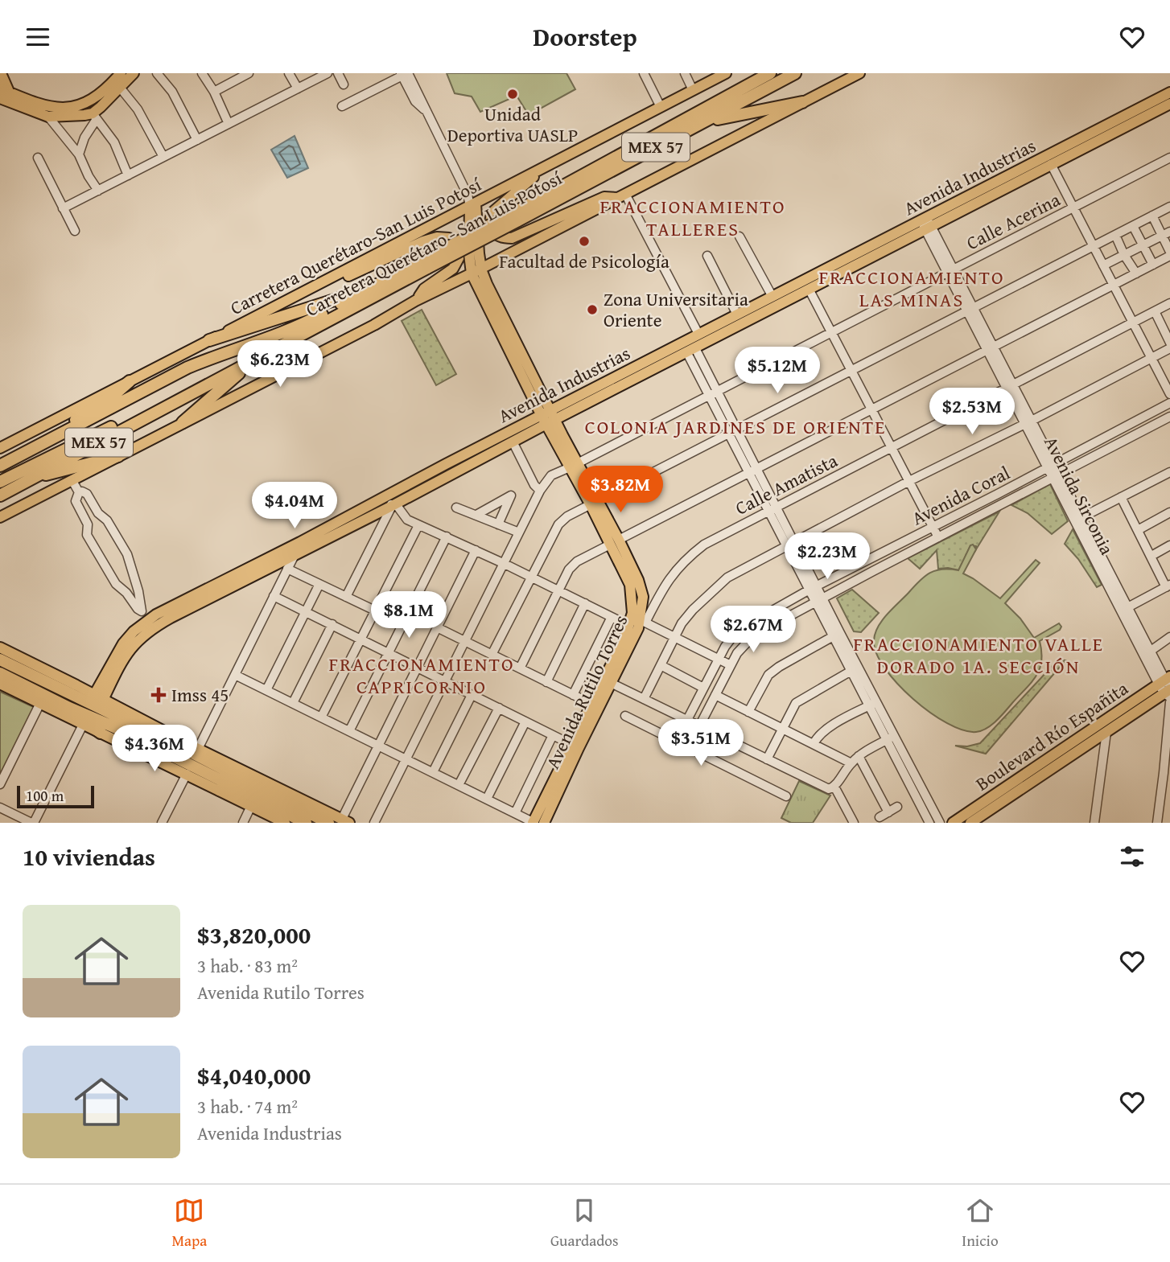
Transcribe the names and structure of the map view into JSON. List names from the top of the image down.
{
  "streets": {
    "highway": ["MEX 57", "Carretera Querétaro - San Luis Potosí"],
    "main road": [
      "Avenida Industrias",
      "Carretera Querétaro-San Luis Potosí",
      "Avenida Rutilo Torres",
      "Boulevard Río Españita"
    ],
    "street": [
      "Calle Acerina",
      "Calle Amatista",
      "Avenida Coral",
      "Avenida Sirconia"
    ]
  },
  "crossings": [
    ["Avenida Industrias", "Avenida Sirconia"],
    ["Avenida Industrias", "Avenida Rutilo Torres"],
    ["Calle Acerina", "Avenida Sirconia"],
    ["Calle Acerina", "Avenida Rutilo Torres"],
    ["Carretera Querétaro-San Luis Potosí", "Avenida Rutilo Torres"],
    ["Calle Amatista", "Avenida Sirconia"],
    ["Calle Amatista", "Avenida Rutilo Torres"],
    ["Avenida Coral", "Avenida Sirconia"],
    ["Avenida Sirconia", "Boulevard Río Españita"]
  ],
  "districts": [
    "FRACCIONAMIENTO TALLERES",
    "FRACCIONAMIENTO LAS MINAS",
    "COLONIA JARDINES DE ORIENTE",
    "FRACCIONAMIENTO VALLE DORADO 1A. SECCIÓN",
    "FRACCIONAMIENTO CAPRICORNIO"
  ],
  "places": {
    "other": ["Unidad Deportiva UASLP", "Facultad de Psicología", "Zona Universitaria Oriente"],
    "health": ["Imss 45"]
  },
  "scale_bar": "100 m",
  "page": {
    "header": "Doorstep",
    "price": [
      "$6.23M",
      "$5.12M",
      "$2.53M",
      "$3.82M",
      "$4.04M",
      "$2.23M",
      "$8.1M",
      "$2.67M",
      "$3.51M",
      "$4.36M"
    ],
    "scale": "100 m",
    "heading": "10 viviendas",
    "list": [
      {
        "name": "$3,820,000",
        "note": "3 hab. · 83 m² · Avenida Rutilo Torres"
      },
      {
        "name": "$4,040,000",
        "note": "3 hab. · 74 m² · Avenida Industrias"
      }
    ],
    "tabs": ["Mapa", "Guardados", "Inicio"]
  }
}
